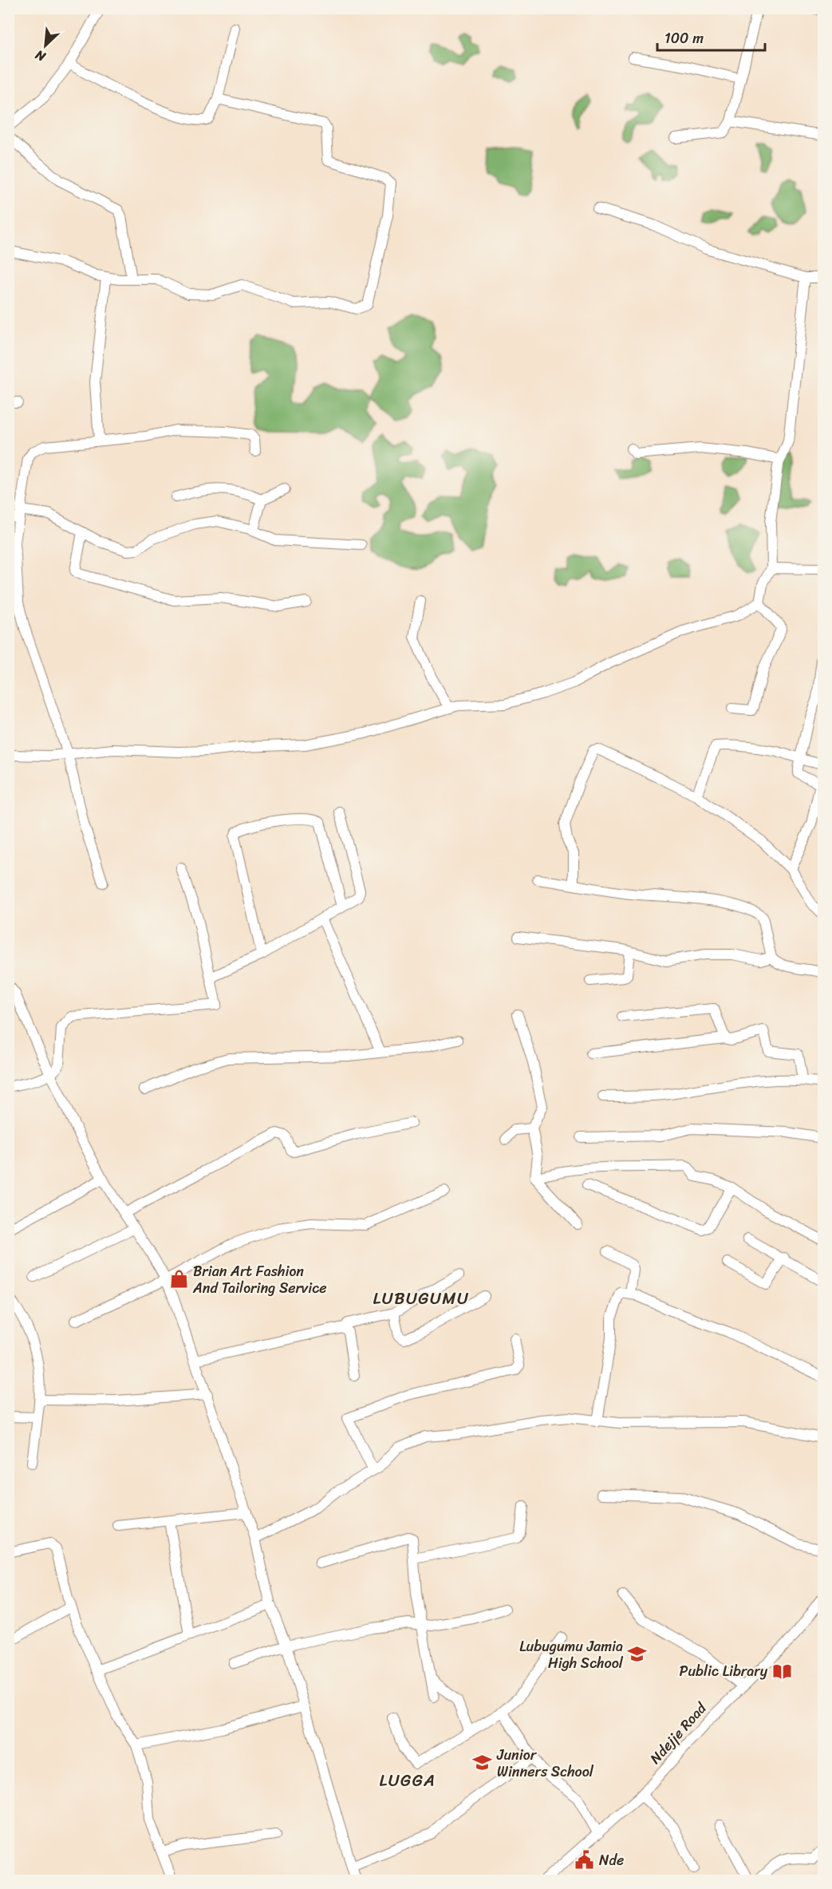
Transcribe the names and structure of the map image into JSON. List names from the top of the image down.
{
  "streets": {
    "street": ["Ndejje Road"]
  },
  "districts": ["LUBUGUMU", "LUGGA"],
  "places": {
    "shop": ["Brian Art Fashion And Tailoring Service"],
    "school or university": ["Lubugumu Jamia High School", "Junior Winners School"],
    "library": ["Public Library"],
    "public building": ["Nde"]
  },
  "scale_bar": "100 m",
  "north": "bottom left"
}
